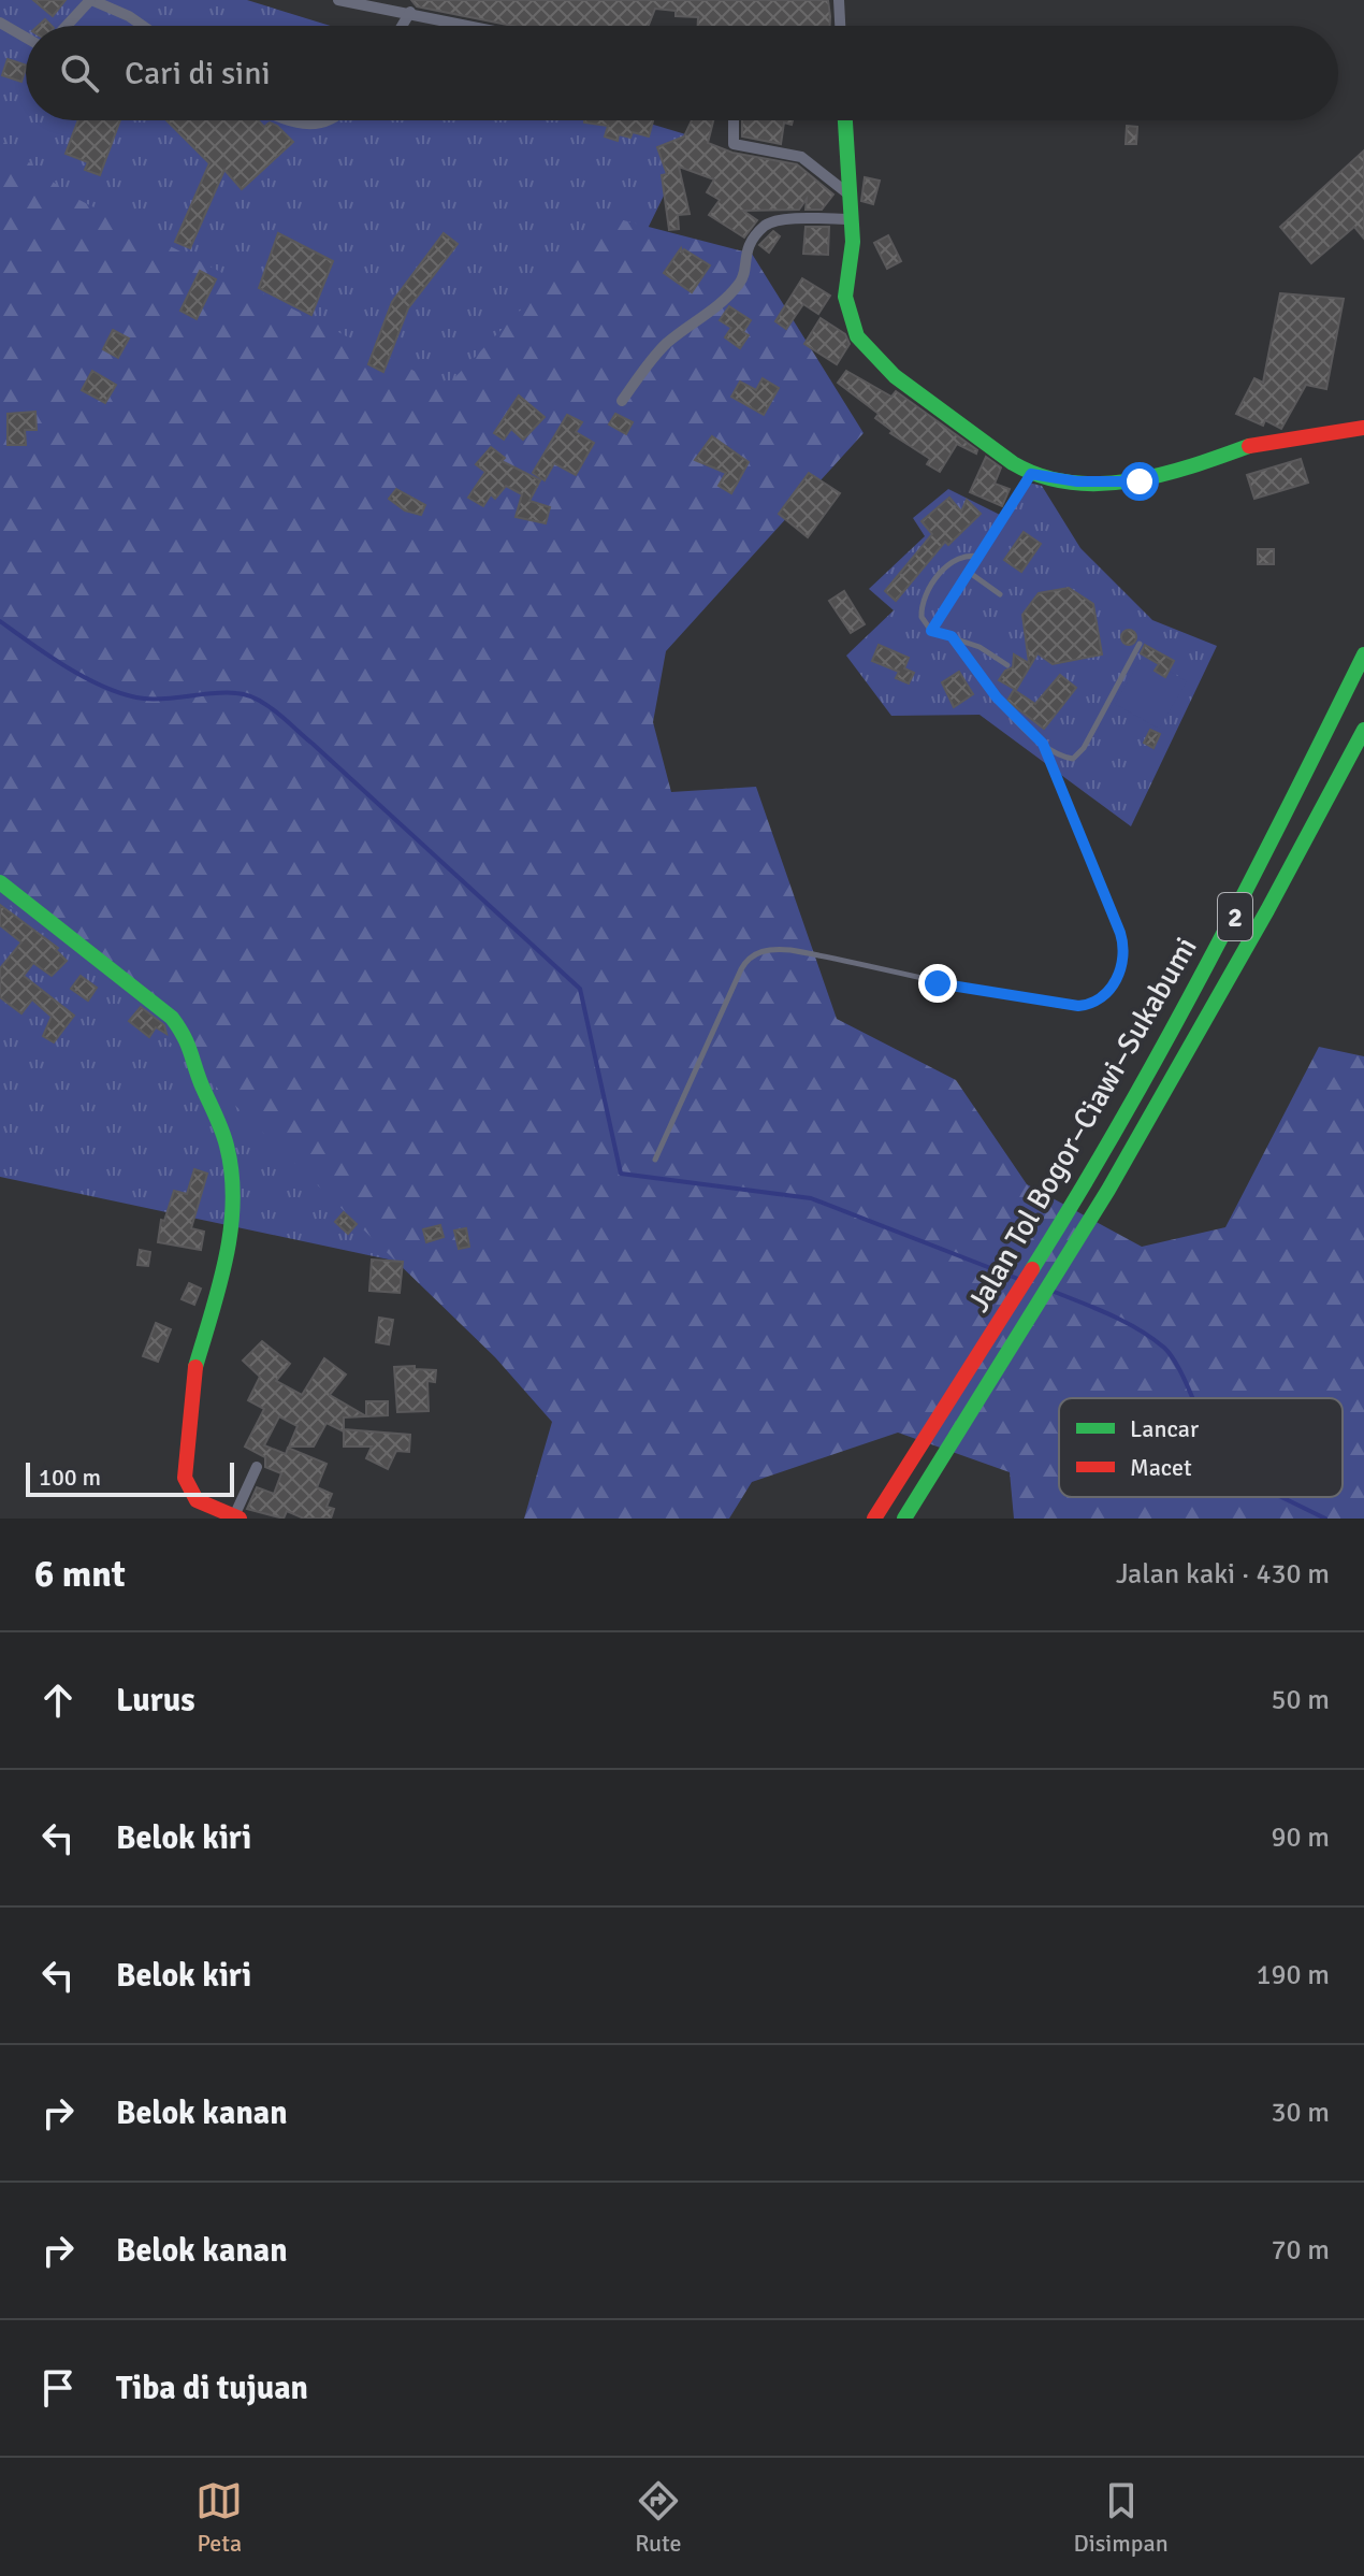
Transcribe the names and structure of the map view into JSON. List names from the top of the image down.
{
  "streets": {
    "main road": ["2", "Jalan Tol Bogor–Ciawi–Sukabumi"]
  },
  "legend": ["Lancar", "Macet"],
  "scale_bar": "100 m",
  "page": {
    "search": "Cari di sini",
    "scale": "100 m",
    "heading": ["6 mnt", "Jalan kaki · 430 m"],
    "list": [
      ["Lurus", "50 m"],
      ["Belok kiri", "90 m"],
      ["Belok kiri", "190 m"],
      ["Belok kanan", "30 m"],
      ["Belok kanan", "70 m"],
      "Tiba di tujuan"
    ],
    "nav": ["Peta", "Rute", "Disimpan"]
  }
}
